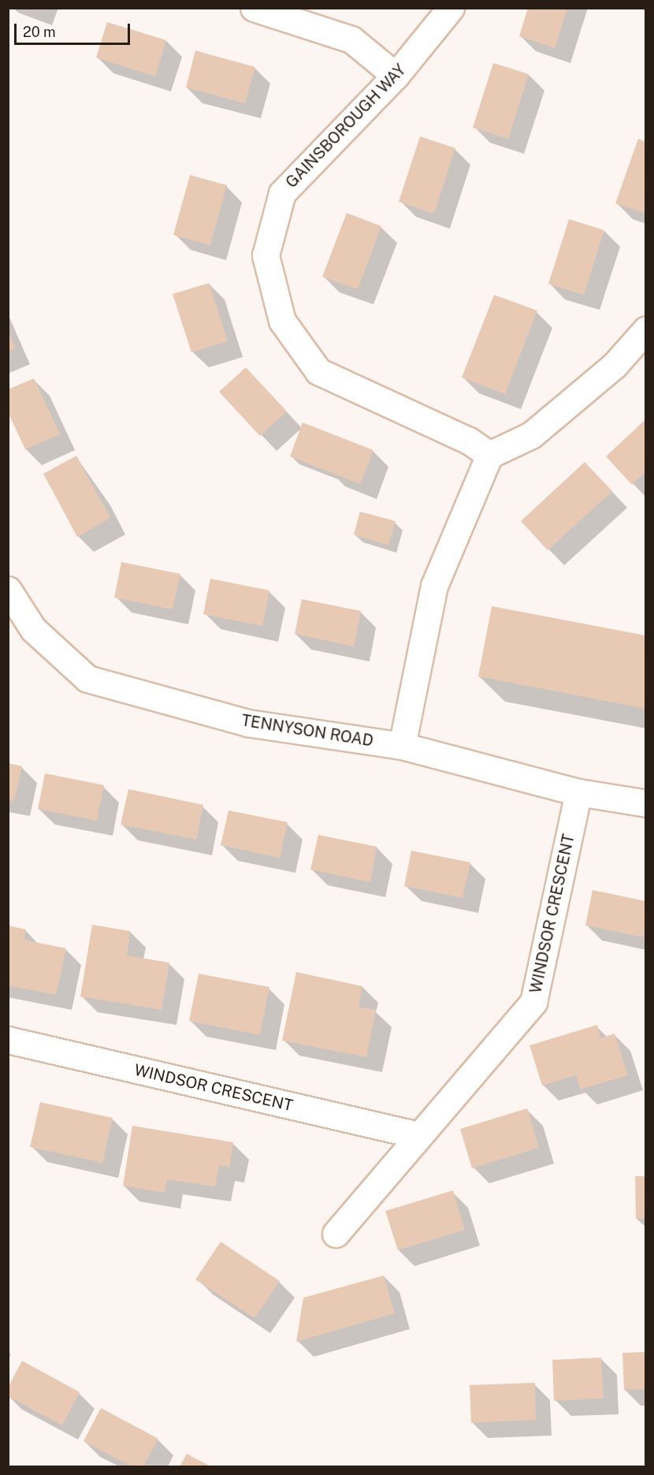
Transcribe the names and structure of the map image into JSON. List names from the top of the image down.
{
  "streets": {
    "street": ["GAINSBOROUGH WAY", "TENNYSON ROAD", "WINDSOR CRESCENT"]
  },
  "crossings": [
    ["TENNYSON ROAD", "WINDSOR CRESCENT"]
  ],
  "scale_bar": "20 m"
}
